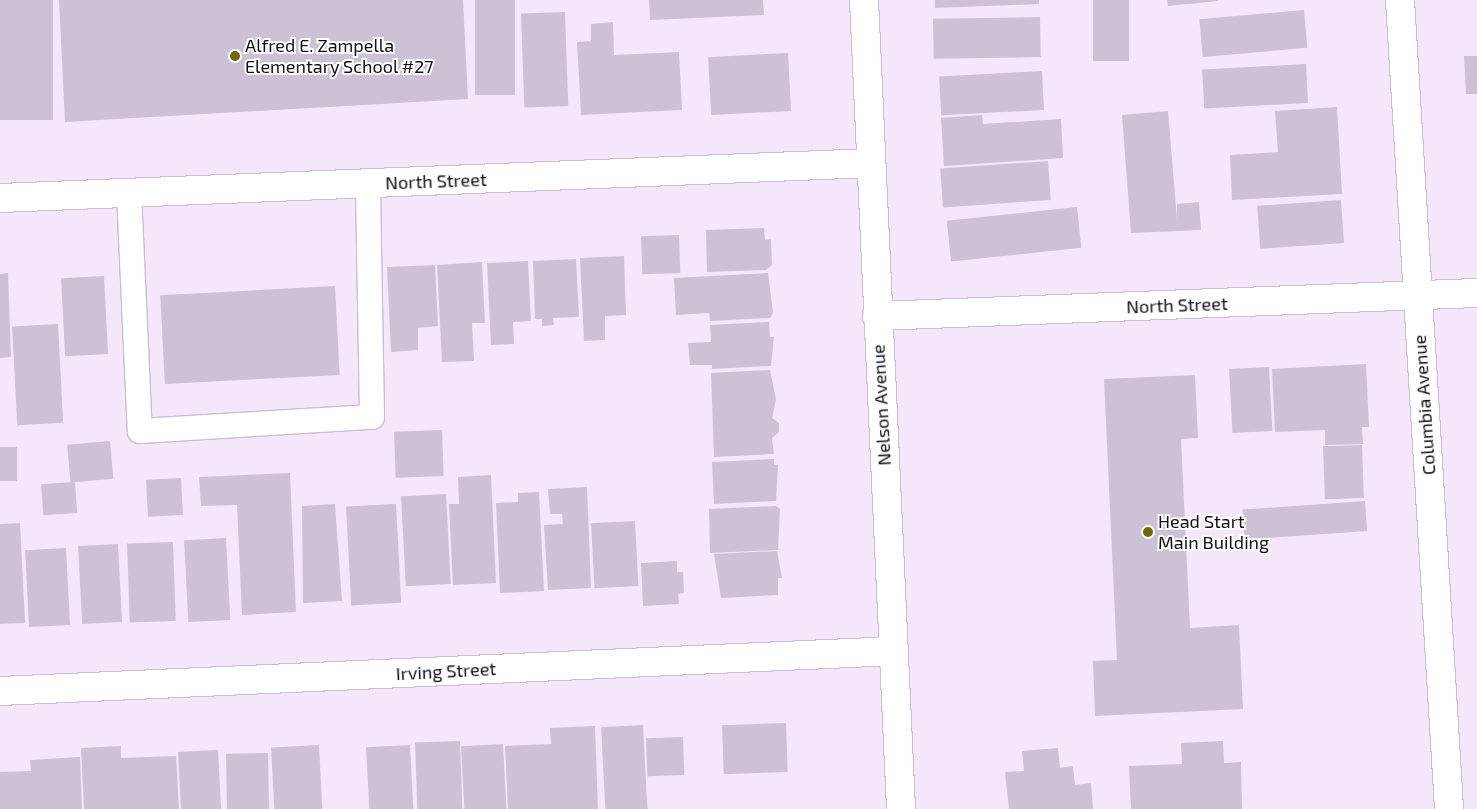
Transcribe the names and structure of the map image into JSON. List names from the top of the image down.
{
  "streets": {
    "street": [
      "North Street",
      "Nelson Avenue",
      "Columbia Avenue",
      "Irving Street"
    ]
  },
  "crossings": [
    ["North Street", "Nelson Avenue"],
    ["North Street", "Columbia Avenue"],
    ["Nelson Avenue", "Irving Street"]
  ],
  "places": ["Alfred E. Zampella Elementary School #27", "Head Start Main Building"]
}
